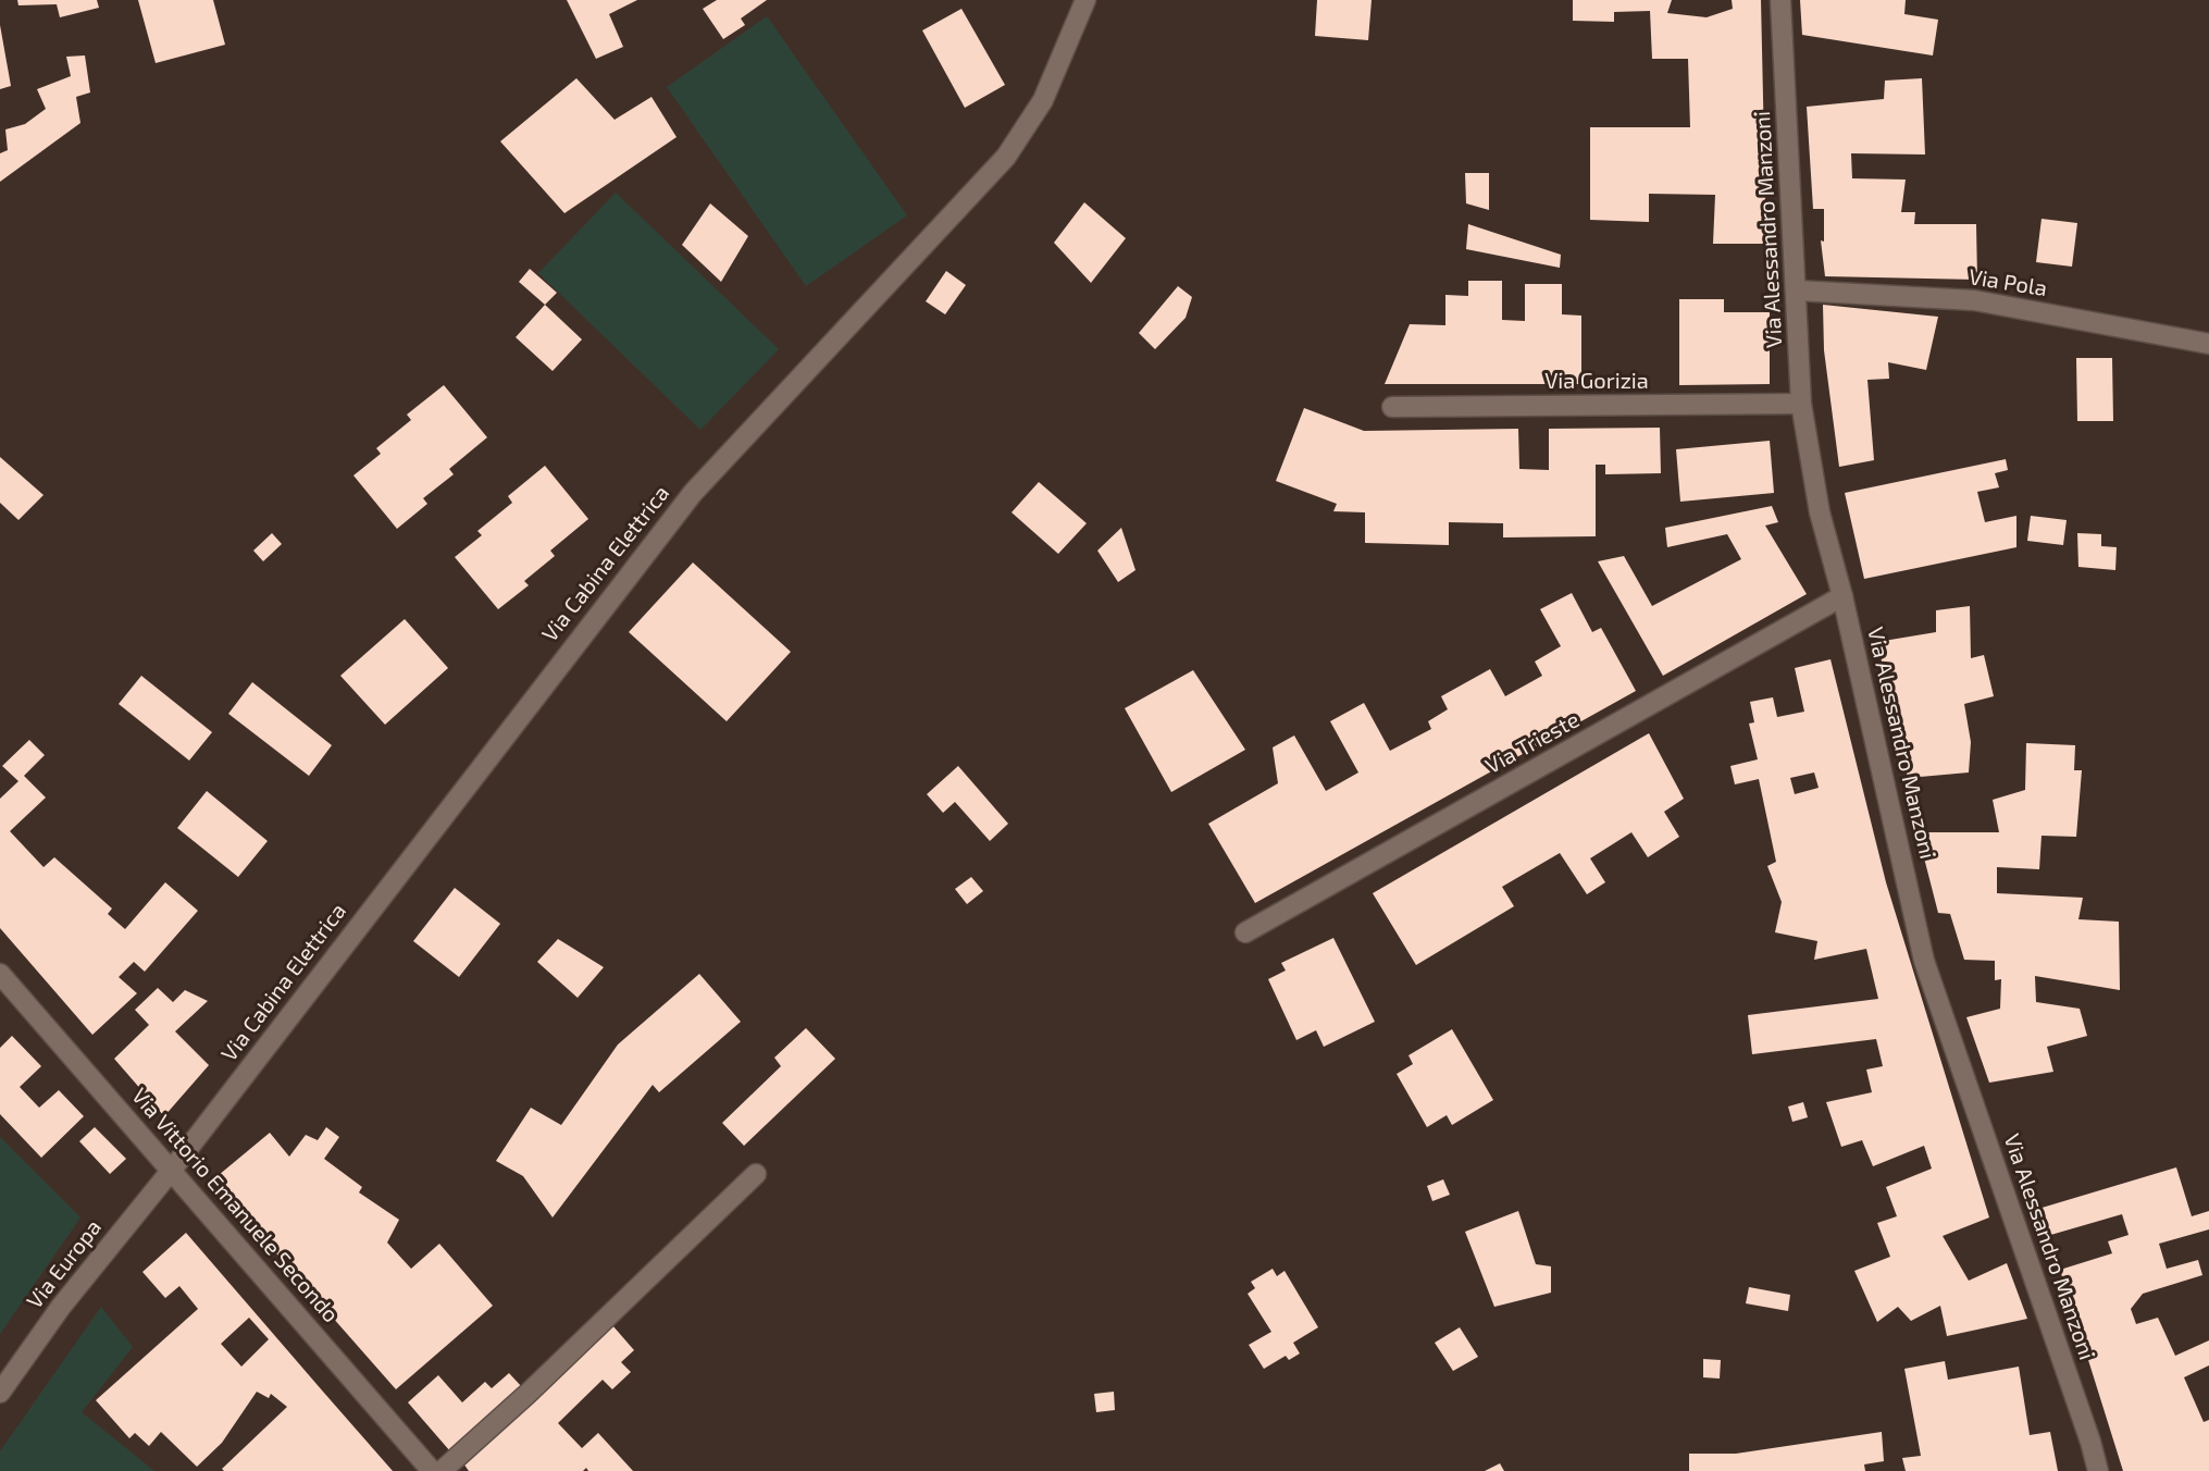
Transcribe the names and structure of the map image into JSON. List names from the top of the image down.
{
  "streets": {
    "street": [
      "Via Alessandro Manzoni",
      "Via Pola",
      "Via Gorizia",
      "Via Cabina Elettrica",
      "Via Trieste",
      "Via Vittorio Emanuele Secondo",
      "Via Europa"
    ]
  },
  "crossings": [
    ["Via Alessandro Manzoni", "Via Pola"],
    ["Via Alessandro Manzoni", "Via Gorizia"],
    ["Via Alessandro Manzoni", "Via Trieste"],
    ["Via Cabina Elettrica", "Via Vittorio Emanuele Secondo"],
    ["Via Cabina Elettrica", "Via Europa"],
    ["Via Vittorio Emanuele Secondo", "Via Europa"]
  ]
}
